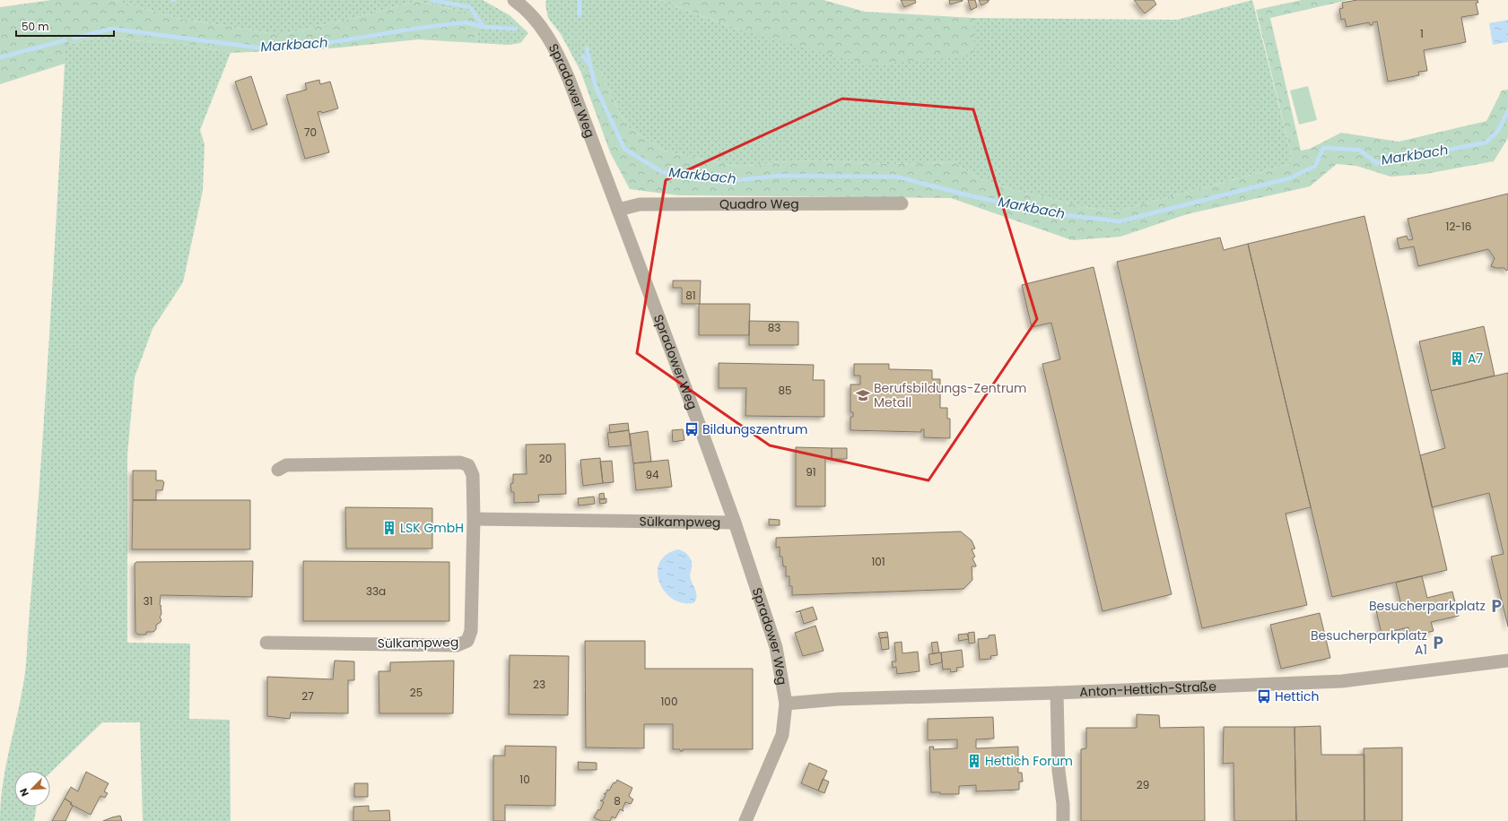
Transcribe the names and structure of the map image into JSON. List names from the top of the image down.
{
  "streets": {
    "street": [
      "Spradower Weg",
      "Quadro Weg",
      "Sülkampweg",
      "Anton-Hettich-Straße"
    ]
  },
  "crossings": [
    ["Spradower Weg", "Quadro Weg"],
    ["Spradower Weg", "Sülkampweg"],
    ["Spradower Weg", "Anton-Hettich-Straße"]
  ],
  "water": ["Markbach"],
  "places": {
    "building": ["A7", "LSK GmbH", "Hettich Forum"],
    "school or university": ["Berufsbildungs-Zentrum Metall"],
    "bus stop": ["Bildungszentrum", "Hettich"],
    "parking": ["Besucherparkplatz", "Besucherparkplatz A1"]
  },
  "house_numbers": [
    "1",
    "70",
    "12-16",
    "81",
    "83",
    "85",
    "20",
    "91",
    "94",
    "101",
    "33a",
    "31",
    "23",
    "25",
    "27",
    "100",
    "10",
    "29",
    "8"
  ],
  "scale_bar": "50 m",
  "north": "bottom left"
}
